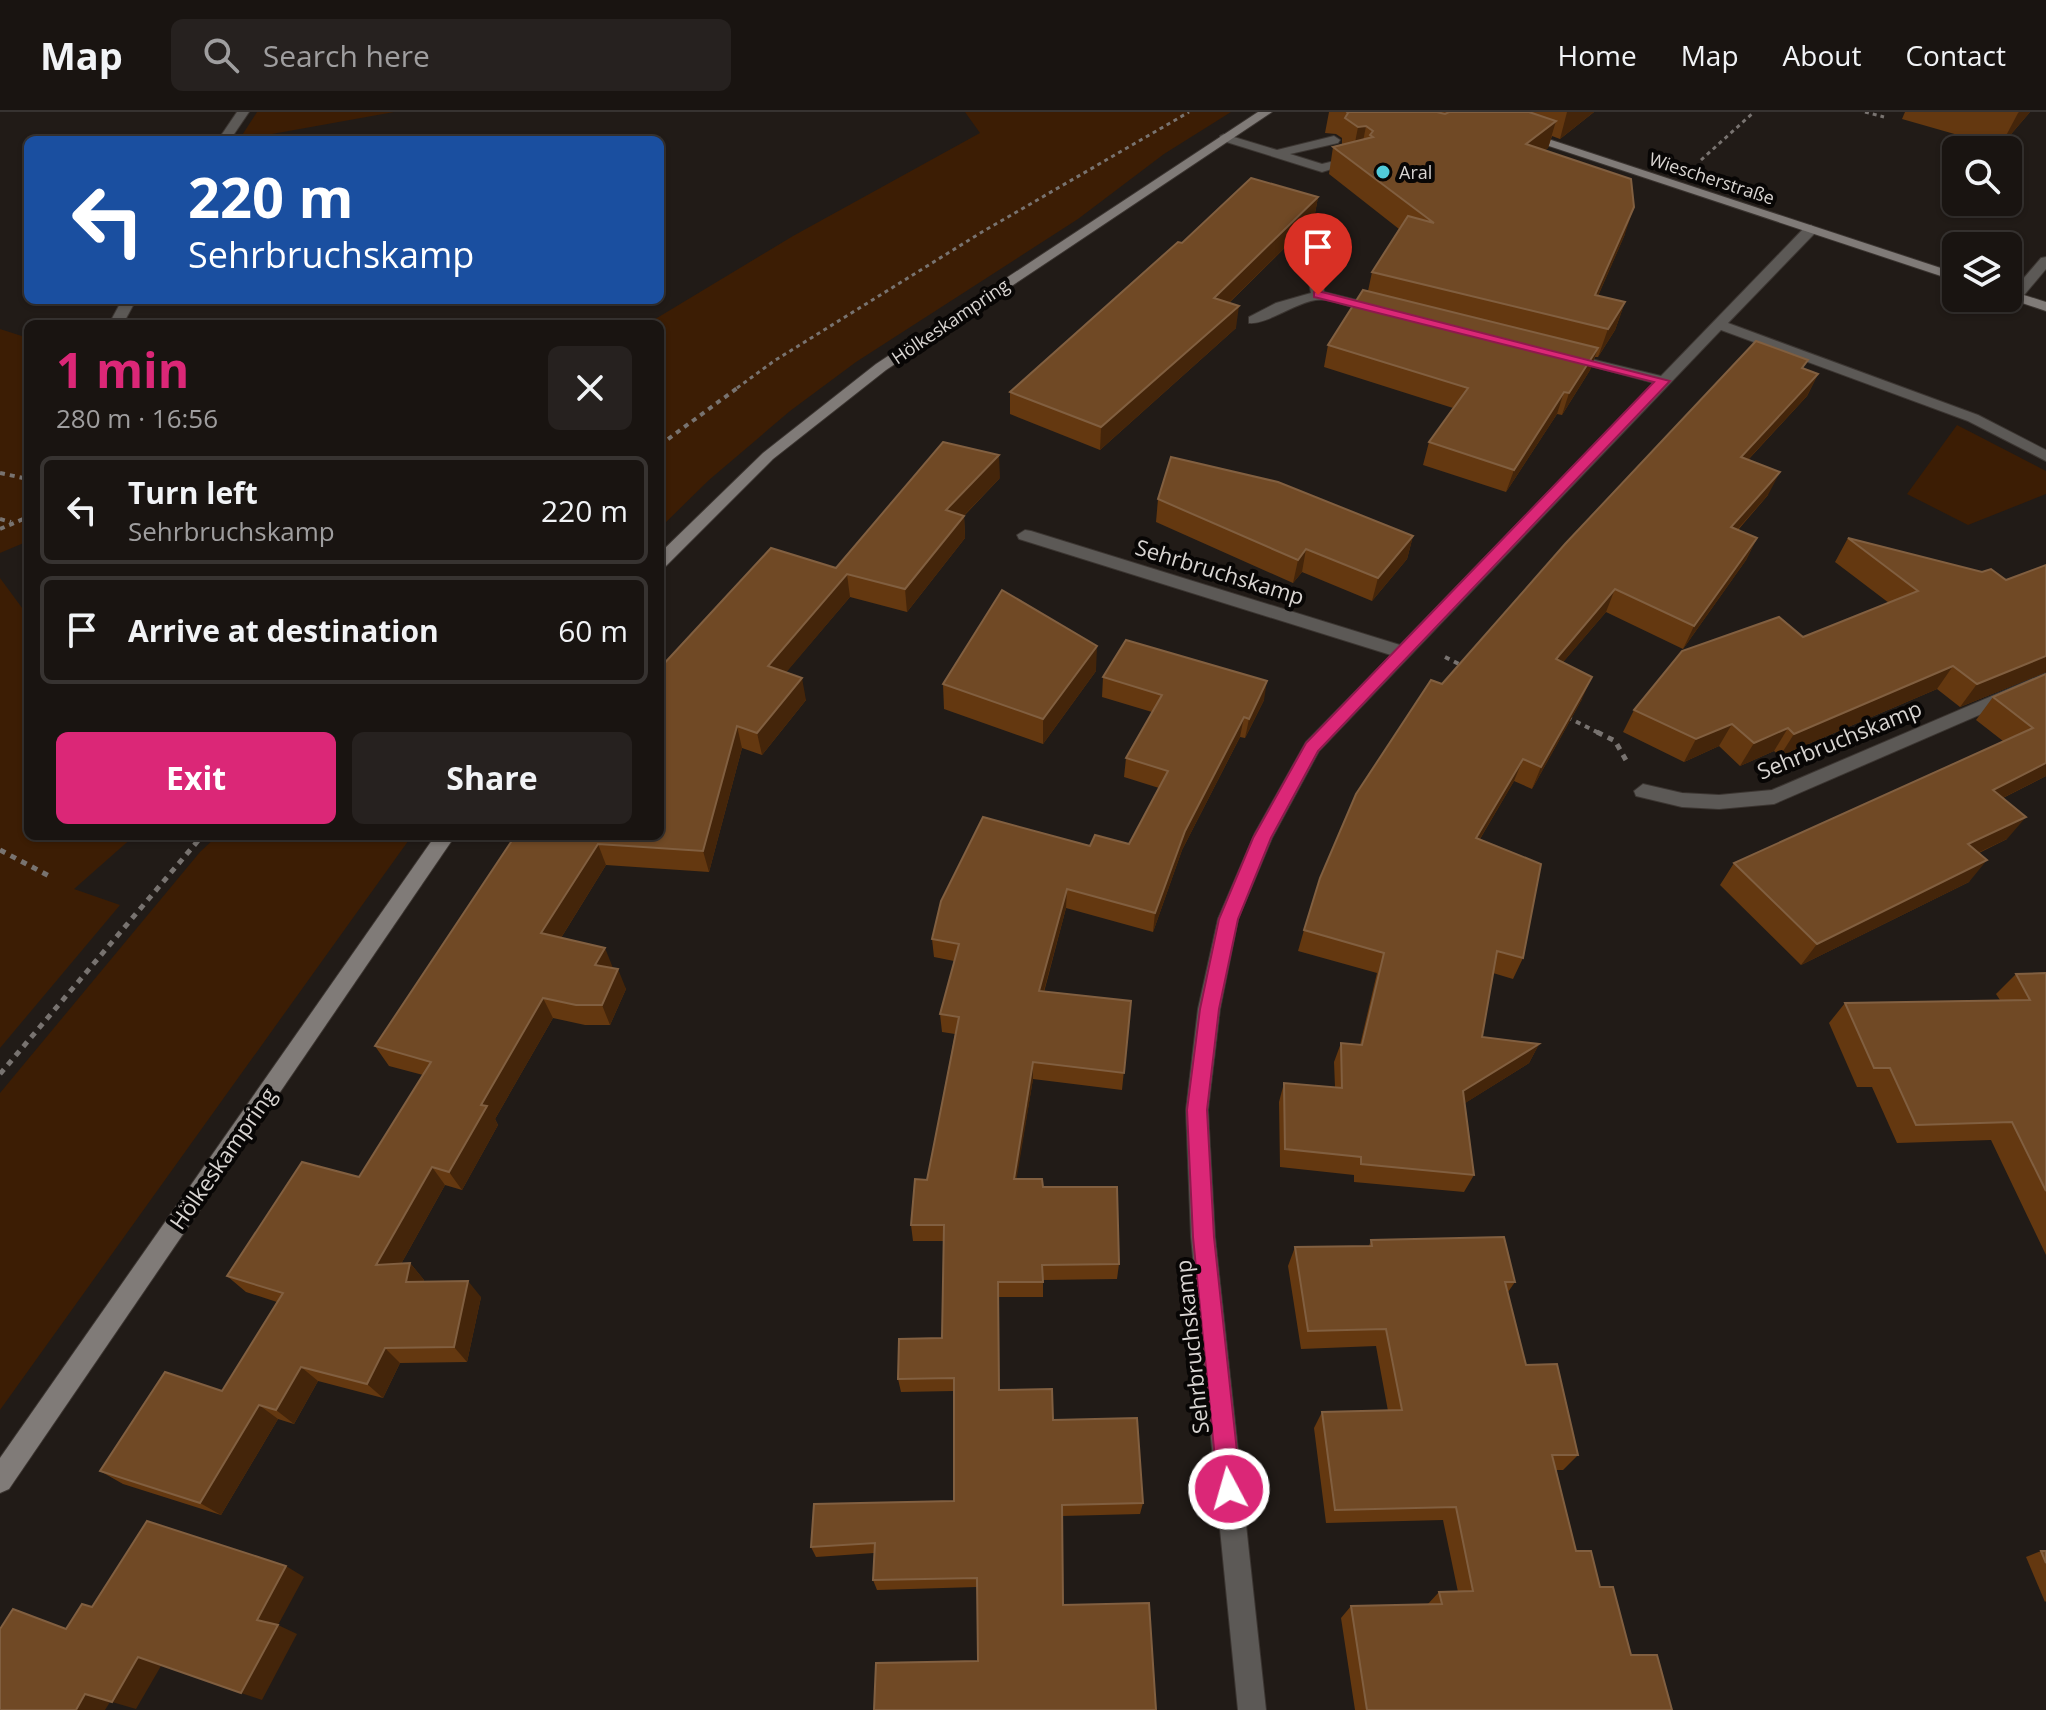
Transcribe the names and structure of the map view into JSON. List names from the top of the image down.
{
  "streets": {
    "main road": ["Wiescherstraße", "Hölkeskampring"],
    "street": ["Sehrbruchskamp"]
  },
  "crossings": [
    ["Wiescherstraße", "Sehrbruchskamp"]
  ],
  "places": ["Aral"],
  "page": {
    "header": "Map",
    "search": "Search here",
    "nav": [
      "Home",
      "Map",
      "About",
      "Contact"
    ],
    "turn": ["220 m", "Sehrbruchskamp"],
    "heading": ["1 min", "280 m · 16:56"],
    "list": [
      {
        "name": "Turn left",
        "note": "Sehrbruchskamp",
        "value": "220 m"
      },
      {
        "name": "Arrive at destination",
        "value": "60 m"
      }
    ],
    "buttons": ["Exit", "Share"]
  }
}
